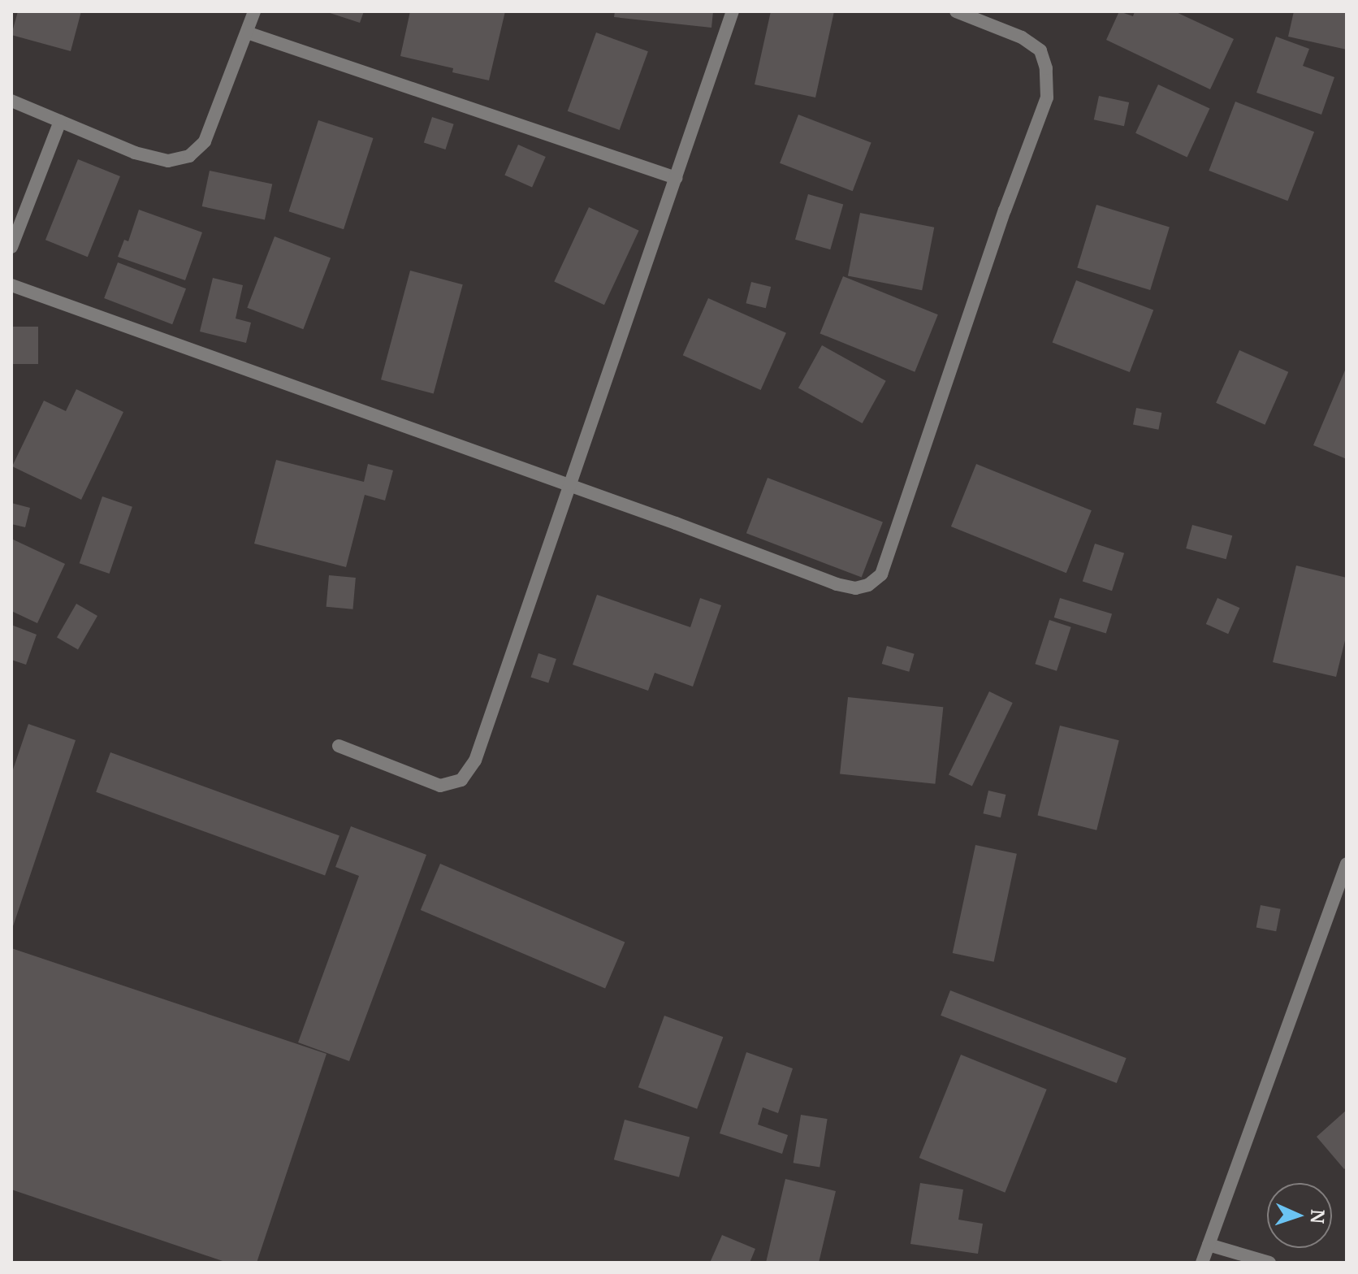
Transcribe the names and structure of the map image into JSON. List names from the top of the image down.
{
  "north": "right"
}
